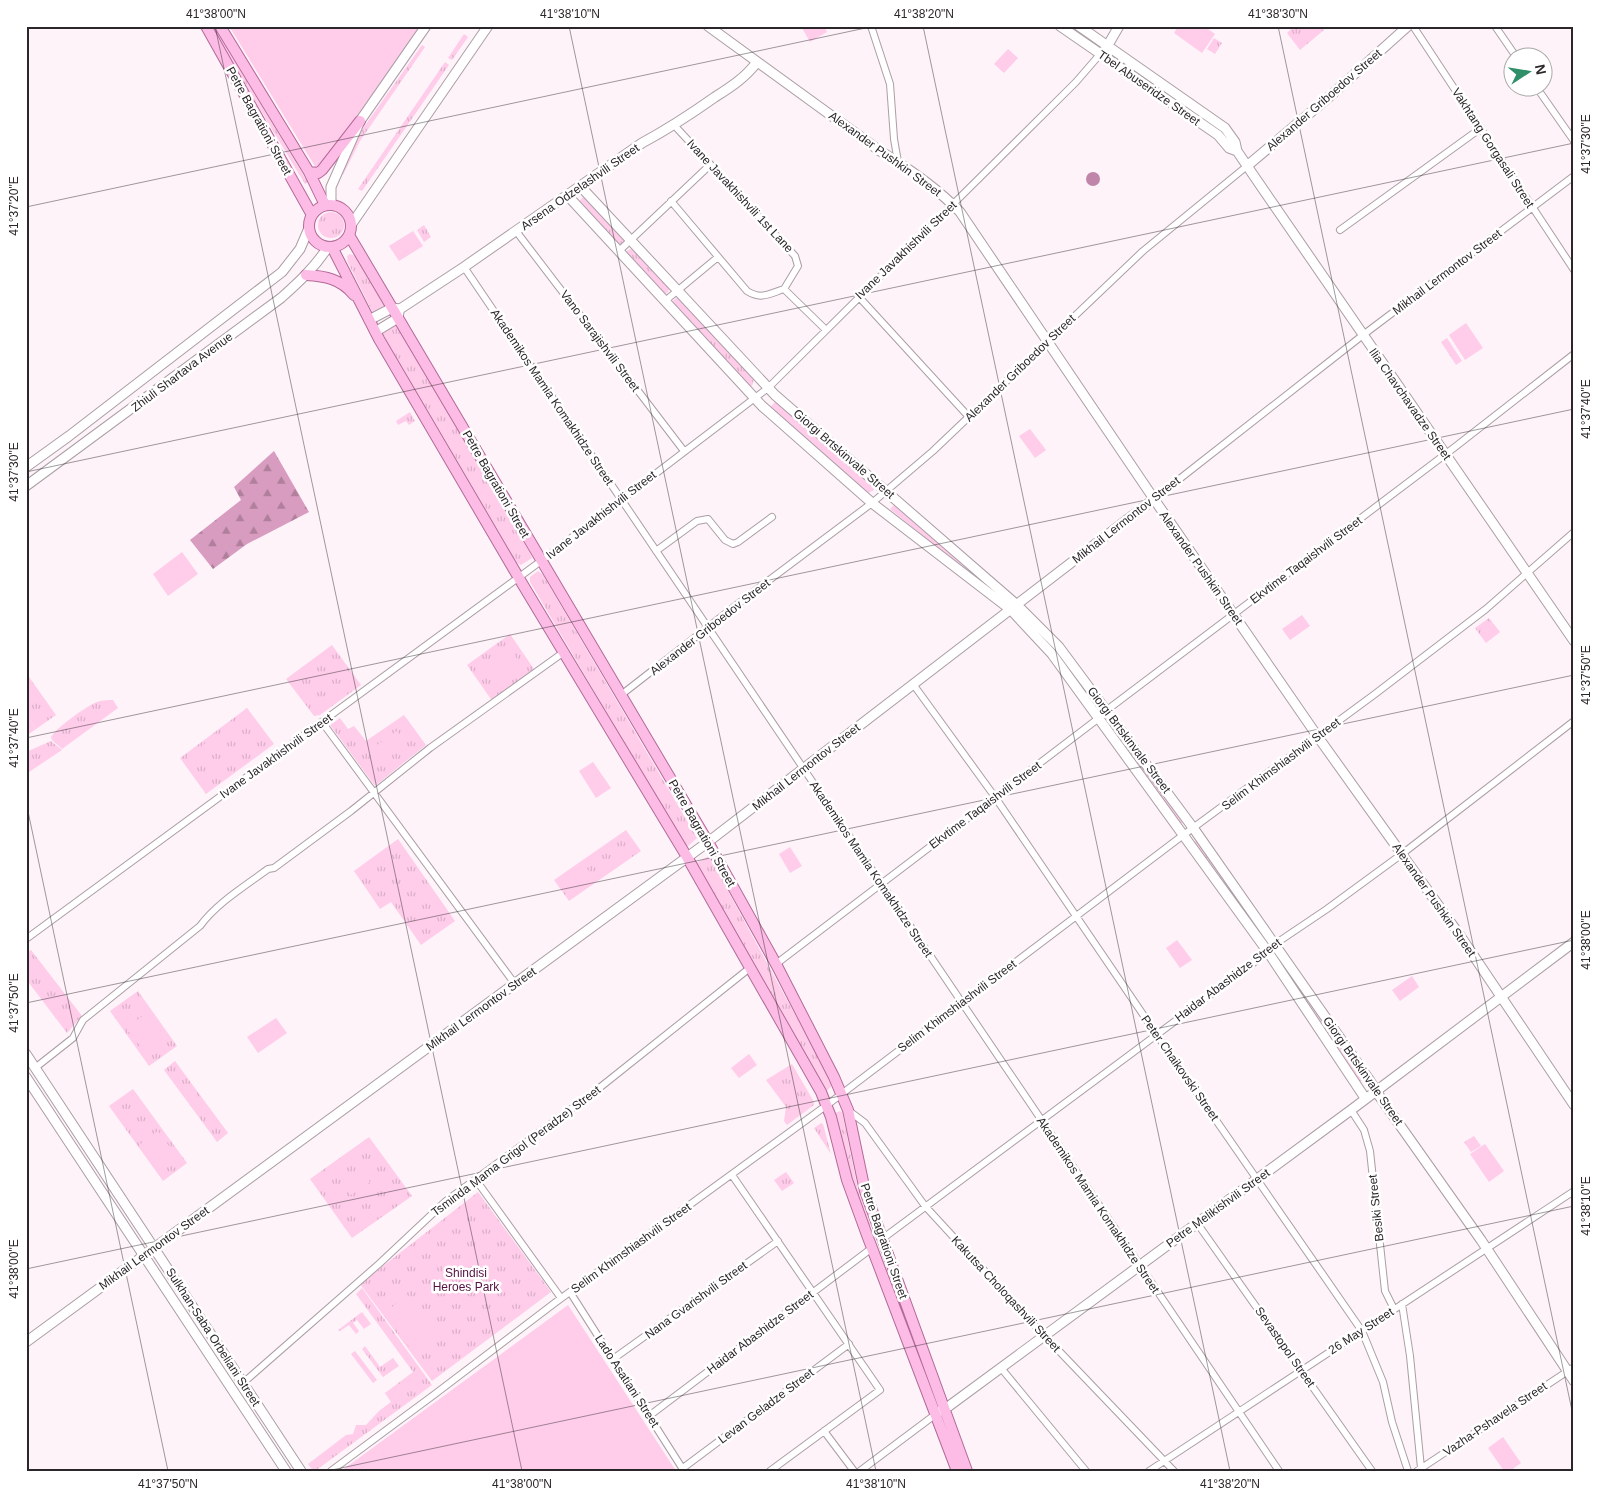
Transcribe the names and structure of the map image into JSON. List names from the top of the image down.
{
  "streets": {
    "main road": ["Petre Bagrationi Street"],
    "street": [
      "Tbel Abuseridze Street",
      "Alexander Griboedov Street",
      "Vakhtang Gorgasali Street",
      "Alexander Pushkin Street",
      "Arsena Odzelashvili Street",
      "Ivane Javakhishvili 1st Lane",
      "Ivane Javakhishvili Street",
      "Mikhail Lermontov Street",
      "Vano Sarajishvili Street",
      "Zhiuli Shartava Avenue",
      "Akademikos Mamia Komakhidze Street",
      "Ilia Chavchavadze Street",
      "Giorgi Brtskinvale Street",
      "Ekvtime Taqaishvili Street",
      "Selim Khimshiashvili Street",
      "Haidar Abashidze Street",
      "Peter Chaikovski Street",
      "Tsminda Mama Grigol (Peradze) Street",
      "Petre Melikishvili Street",
      "Besiki Street",
      "Kakutsa Choloqashvili Street",
      "Nana Gvarishvili Street",
      "26 May Street",
      "Sulkhan-Saba Orbeliani Street",
      "Sevastopol Street",
      "Lado Asatiani Street",
      "Levan Geladze Street",
      "Vazha-Pshavela Street"
    ]
  },
  "crossings": [
    ["Tbel Abuseridze Street", "Alexander Griboedov Street"],
    ["Tbel Abuseridze Street", "Ivane Javakhishvili Street"],
    ["Tbel Abuseridze Street", "Ilia Chavchavadze Street"],
    ["Alexander Griboedov Street", "Petre Bagrationi Street"],
    ["Alexander Griboedov Street", "Alexander Pushkin Street"],
    ["Alexander Griboedov Street", "Akademikos Mamia Komakhidze Street"],
    ["Alexander Griboedov Street", "Ilia Chavchavadze Street"],
    ["Alexander Griboedov Street", "Giorgi Brtskinvale Street"],
    ["Petre Bagrationi Street", "Arsena Odzelashvili Street"],
    ["Petre Bagrationi Street", "Ivane Javakhishvili Street"],
    ["Petre Bagrationi Street", "Mikhail Lermontov Street"],
    ["Petre Bagrationi Street", "Zhiuli Shartava Avenue"],
    ["Petre Bagrationi Street", "Ekvtime Taqaishvili Street"],
    ["Petre Bagrationi Street", "Selim Khimshiashvili Street"],
    ["Petre Bagrationi Street", "Haidar Abashidze Street"],
    ["Petre Bagrationi Street", "Tsminda Mama Grigol (Peradze) Street"],
    ["Petre Bagrationi Street", "Petre Melikishvili Street"],
    ["Petre Bagrationi Street", "Kakutsa Choloqashvili Street"],
    ["Vakhtang Gorgasali Street", "Mikhail Lermontov Street"],
    ["Alexander Pushkin Street", "Arsena Odzelashvili Street"],
    ["Alexander Pushkin Street", "Ivane Javakhishvili Street"],
    ["Alexander Pushkin Street", "Mikhail Lermontov Street"],
    ["Alexander Pushkin Street", "Ekvtime Taqaishvili Street"],
    ["Alexander Pushkin Street", "Selim Khimshiashvili Street"],
    ["Alexander Pushkin Street", "Haidar Abashidze Street"],
    ["Alexander Pushkin Street", "Petre Melikishvili Street"],
    ["Arsena Odzelashvili Street", "Ivane Javakhishvili 1st Lane"],
    ["Arsena Odzelashvili Street", "Vano Sarajishvili Street"],
    ["Arsena Odzelashvili Street", "Akademikos Mamia Komakhidze Street"],
    ["Arsena Odzelashvili Street", "Giorgi Brtskinvale Street"],
    ["Ivane Javakhishvili Street", "Vano Sarajishvili Street"],
    ["Ivane Javakhishvili Street", "Akademikos Mamia Komakhidze Street"],
    ["Ivane Javakhishvili Street", "Giorgi Brtskinvale Street"],
    ["Mikhail Lermontov Street", "Akademikos Mamia Komakhidze Street"],
    ["Mikhail Lermontov Street", "Ilia Chavchavadze Street"],
    ["Mikhail Lermontov Street", "Giorgi Brtskinvale Street"],
    ["Mikhail Lermontov Street", "Peter Chaikovski Street"],
    ["Mikhail Lermontov Street", "Sulkhan-Saba Orbeliani Street"],
    ["Akademikos Mamia Komakhidze Street", "Ekvtime Taqaishvili Street"],
    ["Akademikos Mamia Komakhidze Street", "Selim Khimshiashvili Street"],
    ["Akademikos Mamia Komakhidze Street", "Haidar Abashidze Street"],
    ["Akademikos Mamia Komakhidze Street", "Petre Melikishvili Street"],
    ["Akademikos Mamia Komakhidze Street", "26 May Street"],
    ["Ilia Chavchavadze Street", "Ekvtime Taqaishvili Street"],
    ["Ilia Chavchavadze Street", "Selim Khimshiashvili Street"],
    ["Giorgi Brtskinvale Street", "Ekvtime Taqaishvili Street"],
    ["Giorgi Brtskinvale Street", "Selim Khimshiashvili Street"],
    ["Giorgi Brtskinvale Street", "Haidar Abashidze Street"],
    ["Giorgi Brtskinvale Street", "Petre Melikishvili Street"],
    ["Giorgi Brtskinvale Street", "26 May Street"],
    ["Giorgi Brtskinvale Street", "Vazha-Pshavela Street"],
    ["Ekvtime Taqaishvili Street", "Peter Chaikovski Street"],
    ["Selim Khimshiashvili Street", "Peter Chaikovski Street"],
    ["Selim Khimshiashvili Street", "Lado Asatiani Street"],
    ["Haidar Abashidze Street", "Peter Chaikovski Street"],
    ["Haidar Abashidze Street", "Kakutsa Choloqashvili Street"],
    ["Haidar Abashidze Street", "Lado Asatiani Street"],
    ["Peter Chaikovski Street", "Petre Melikishvili Street"],
    ["Peter Chaikovski Street", "26 May Street"],
    ["Tsminda Mama Grigol (Peradze) Street", "Sulkhan-Saba Orbeliani Street"],
    ["Petre Melikishvili Street", "Besiki Street"],
    ["Petre Melikishvili Street", "Kakutsa Choloqashvili Street"],
    ["Petre Melikishvili Street", "Sevastopol Street"],
    ["Besiki Street", "26 May Street"],
    ["Kakutsa Choloqashvili Street", "26 May Street"],
    ["Nana Gvarishvili Street", "Lado Asatiani Street"],
    ["26 May Street", "Sevastopol Street"],
    ["Lado Asatiani Street", "Levan Geladze Street"]
  ],
  "parks": ["Shindisi Heroes Park"],
  "north": "right",
  "coordinates": [
    "41°38'00\"N",
    "41°38'10\"N",
    "41°38'20\"N",
    "41°38'30\"N",
    "41°37'30\"E",
    "41°37'20\"E",
    "41°37'40\"E",
    "41°37'50\"E",
    "41°38'00\"E",
    "41°38'10\"E",
    "41°37'50\"N"
  ]
}
